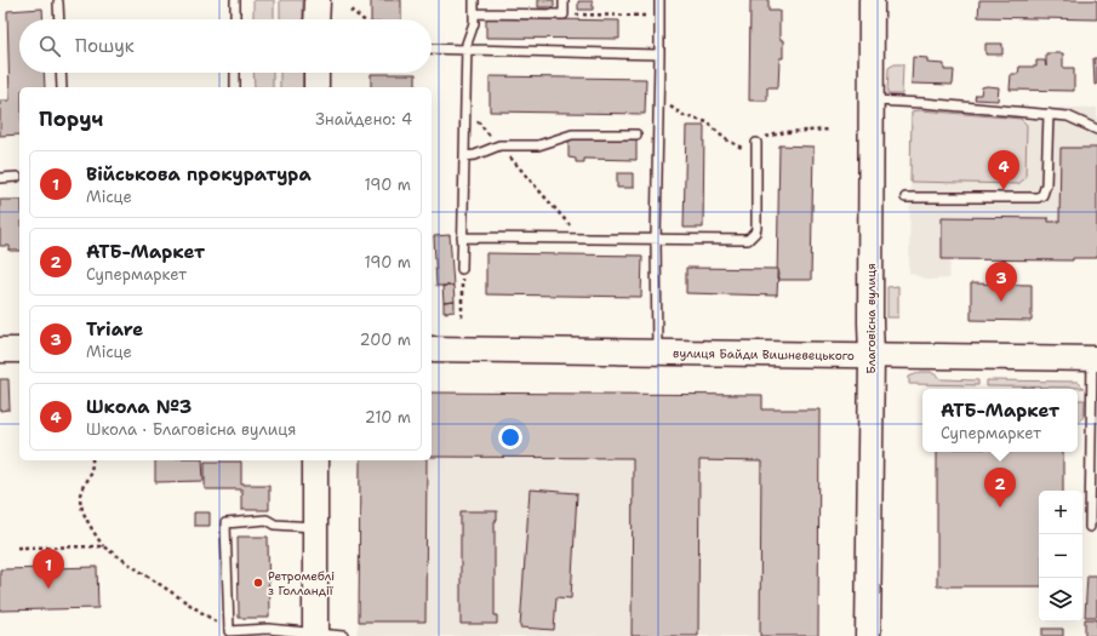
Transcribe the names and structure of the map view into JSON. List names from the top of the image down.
{
  "streets": {
    "main road": ["Благовісна вулиця", "вулиця Байди Вишневецького"]
  },
  "crossings": [
    ["Благовісна вулиця", "вулиця Байди Вишневецького"]
  ],
  "places": ["Ретромеблі з Голландії"],
  "page": {
    "search": "Пошук",
    "heading": ["Поруч", "Знайдено: 4"],
    "pins": [
      "4",
      "3",
      "2",
      "1"
    ],
    "list": [
      {
        "mark": "1",
        "name": "Військова прокуратура",
        "note": "Місце",
        "value": "190 m"
      },
      {
        "mark": "2",
        "name": "АТБ-Маркет",
        "note": "Супермаркет",
        "value": "190 m"
      },
      {
        "mark": "3",
        "name": "Triare",
        "note": "Місце",
        "value": "200 m"
      },
      {
        "mark": "4",
        "name": "Школа №3",
        "note": "Школа · Благовісна вулиця",
        "value": "210 m"
      }
    ],
    "popup": ["АТБ-Маркет", "Супермаркет"],
    "map_buttons": ["+", "−"]
  }
}
